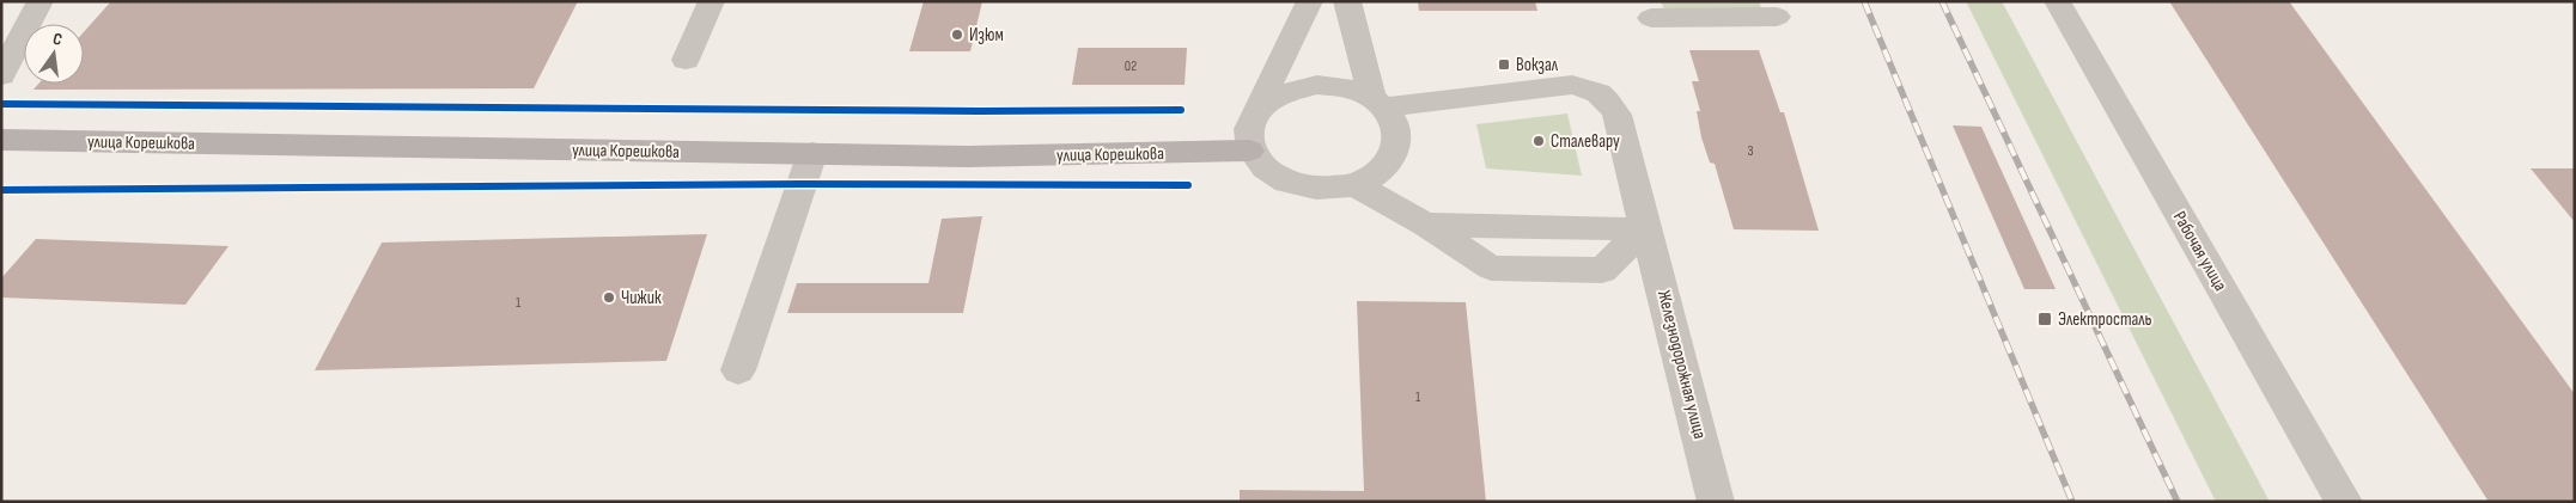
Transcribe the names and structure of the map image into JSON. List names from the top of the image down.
{
  "streets": {
    "main road": ["улица Корешкова"],
    "street": ["Рабочая улица", "Железнодорожная улица"]
  },
  "crossings": [
    ["улица Корешкова", "Железнодорожная улица"]
  ],
  "places": {
    "other": ["Изюм", "Сталевару", "Чижик"],
    "transit": ["Вокзал", "Электросталь"]
  },
  "house_numbers": [
    "02",
    "3",
    "1",
    "1"
  ],
  "north": "top"
}
